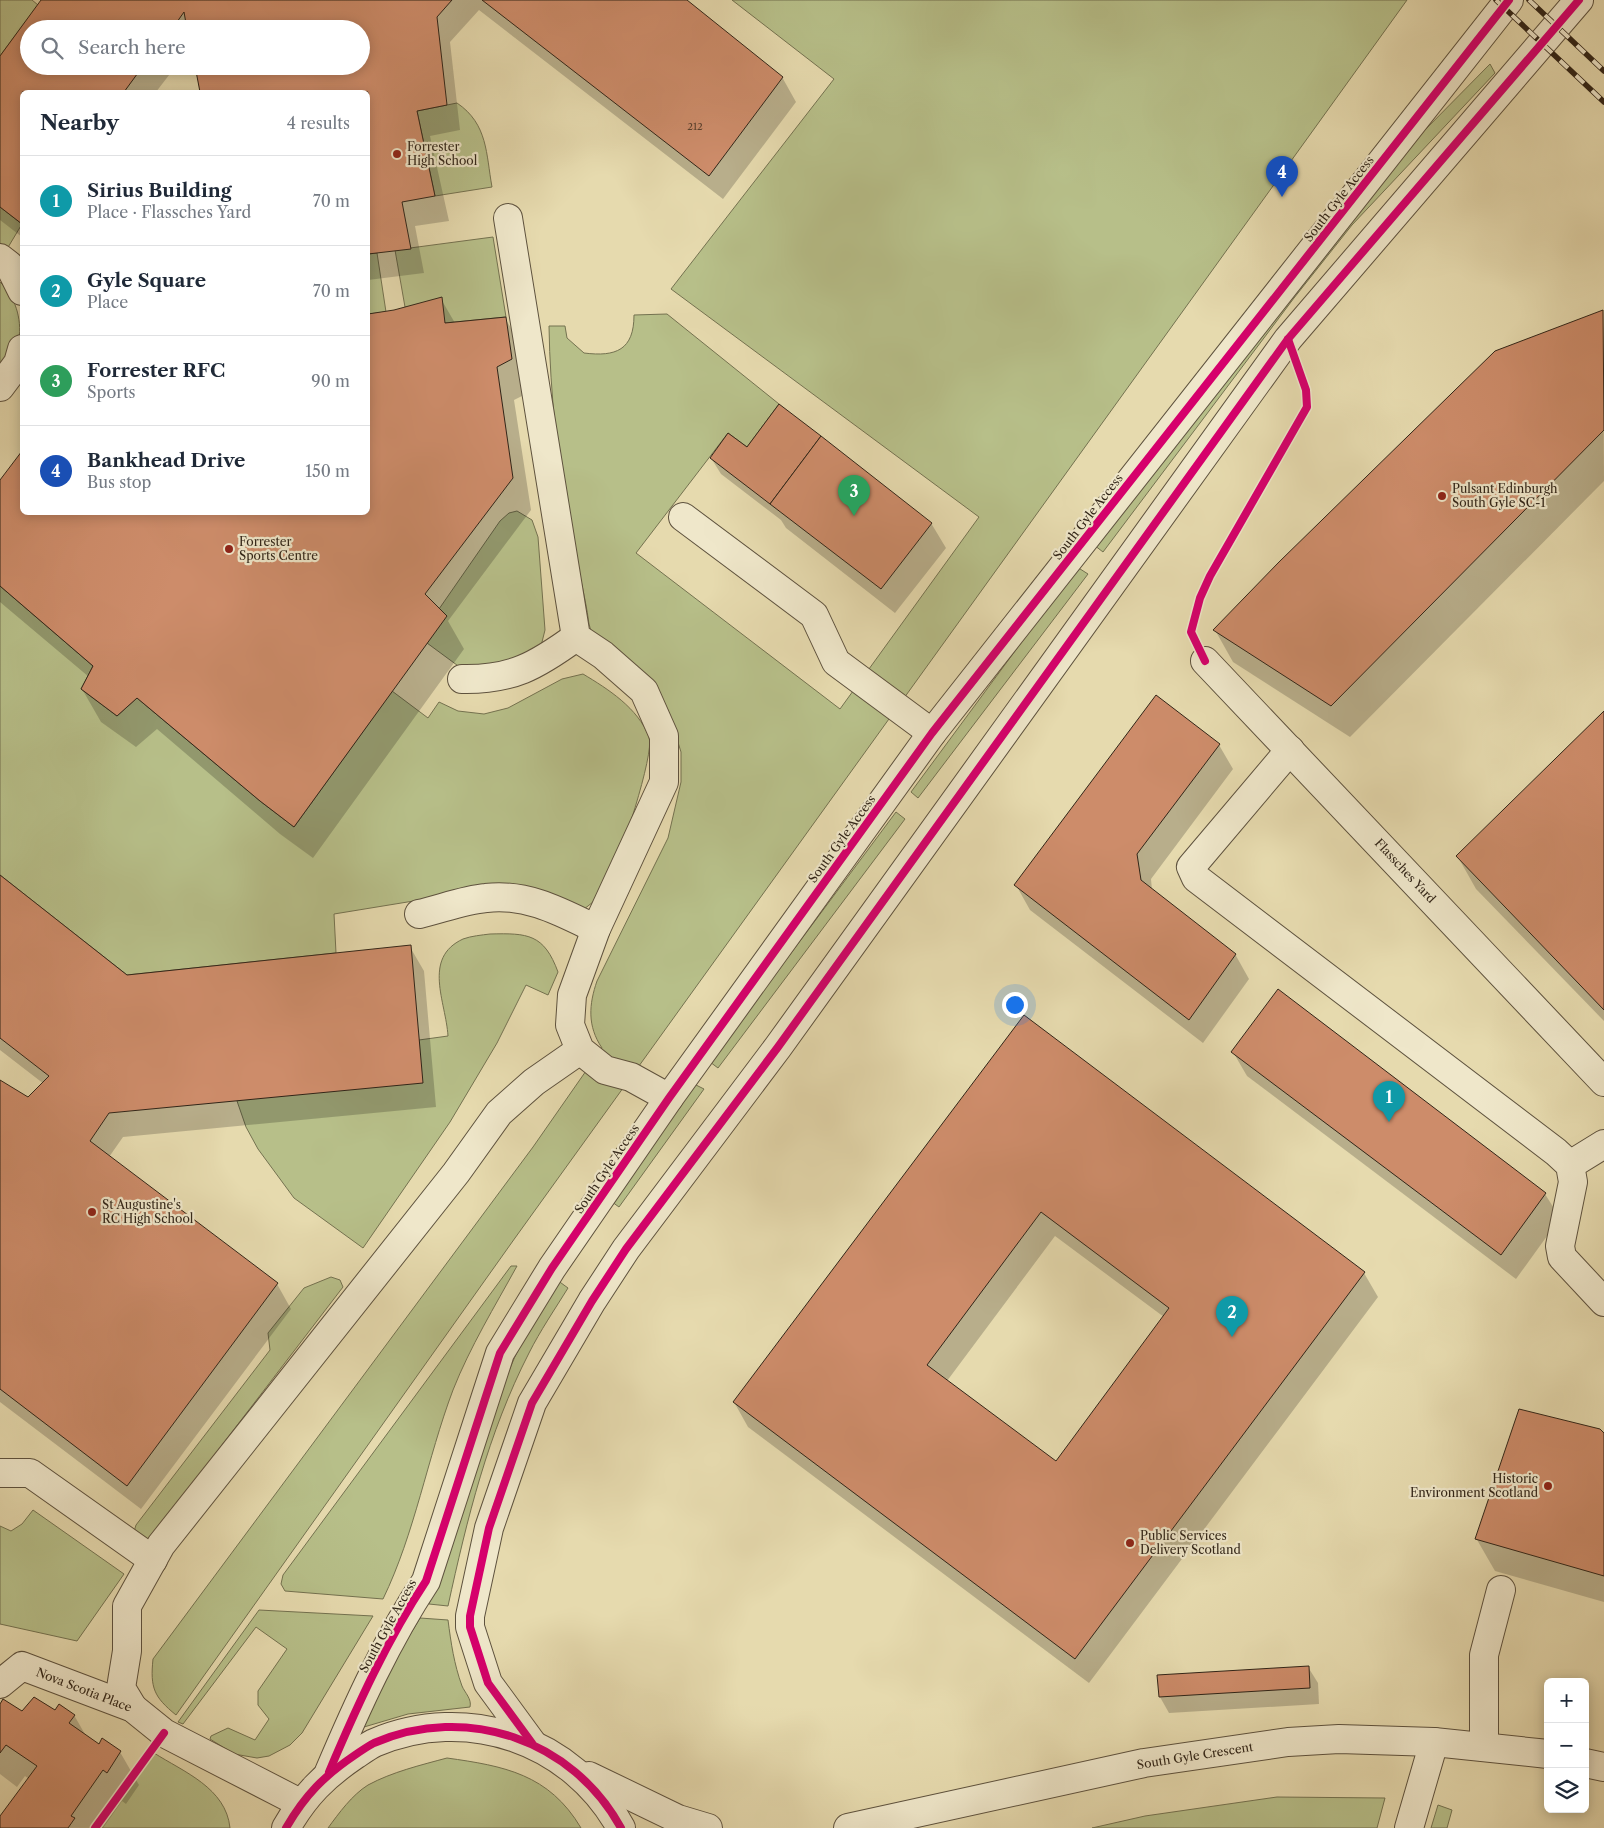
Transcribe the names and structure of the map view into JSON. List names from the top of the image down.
{
  "streets": {
    "street": [
      "South Gyle Access",
      "Flassches Yard",
      "Nova Scotia Place",
      "South Gyle Crescent"
    ]
  },
  "places": [
    "Forrester High School",
    "Pulsant Edinburgh South Gyle SC-1",
    "Forrester Sports Centre",
    "St Augustine's RC High School",
    "Historic Environment Scotland",
    "Public Services Delivery Scotland"
  ],
  "house_numbers": ["212"],
  "page": {
    "search": "Search here",
    "heading": ["Nearby", "4 results"],
    "list": [
      {
        "mark": "1",
        "name": "Sirius Building",
        "note": "Place · Flassches Yard",
        "value": "70 m"
      },
      {
        "mark": "2",
        "name": "Gyle Square",
        "note": "Place",
        "value": "70 m"
      },
      {
        "mark": "3",
        "name": "Forrester RFC",
        "note": "Sports",
        "value": "90 m"
      },
      {
        "mark": "4",
        "name": "Bankhead Drive",
        "note": "Bus stop",
        "value": "150 m"
      }
    ],
    "pins": [
      "4",
      "3",
      "1",
      "2"
    ],
    "map_buttons": ["+", "−"]
  }
}
